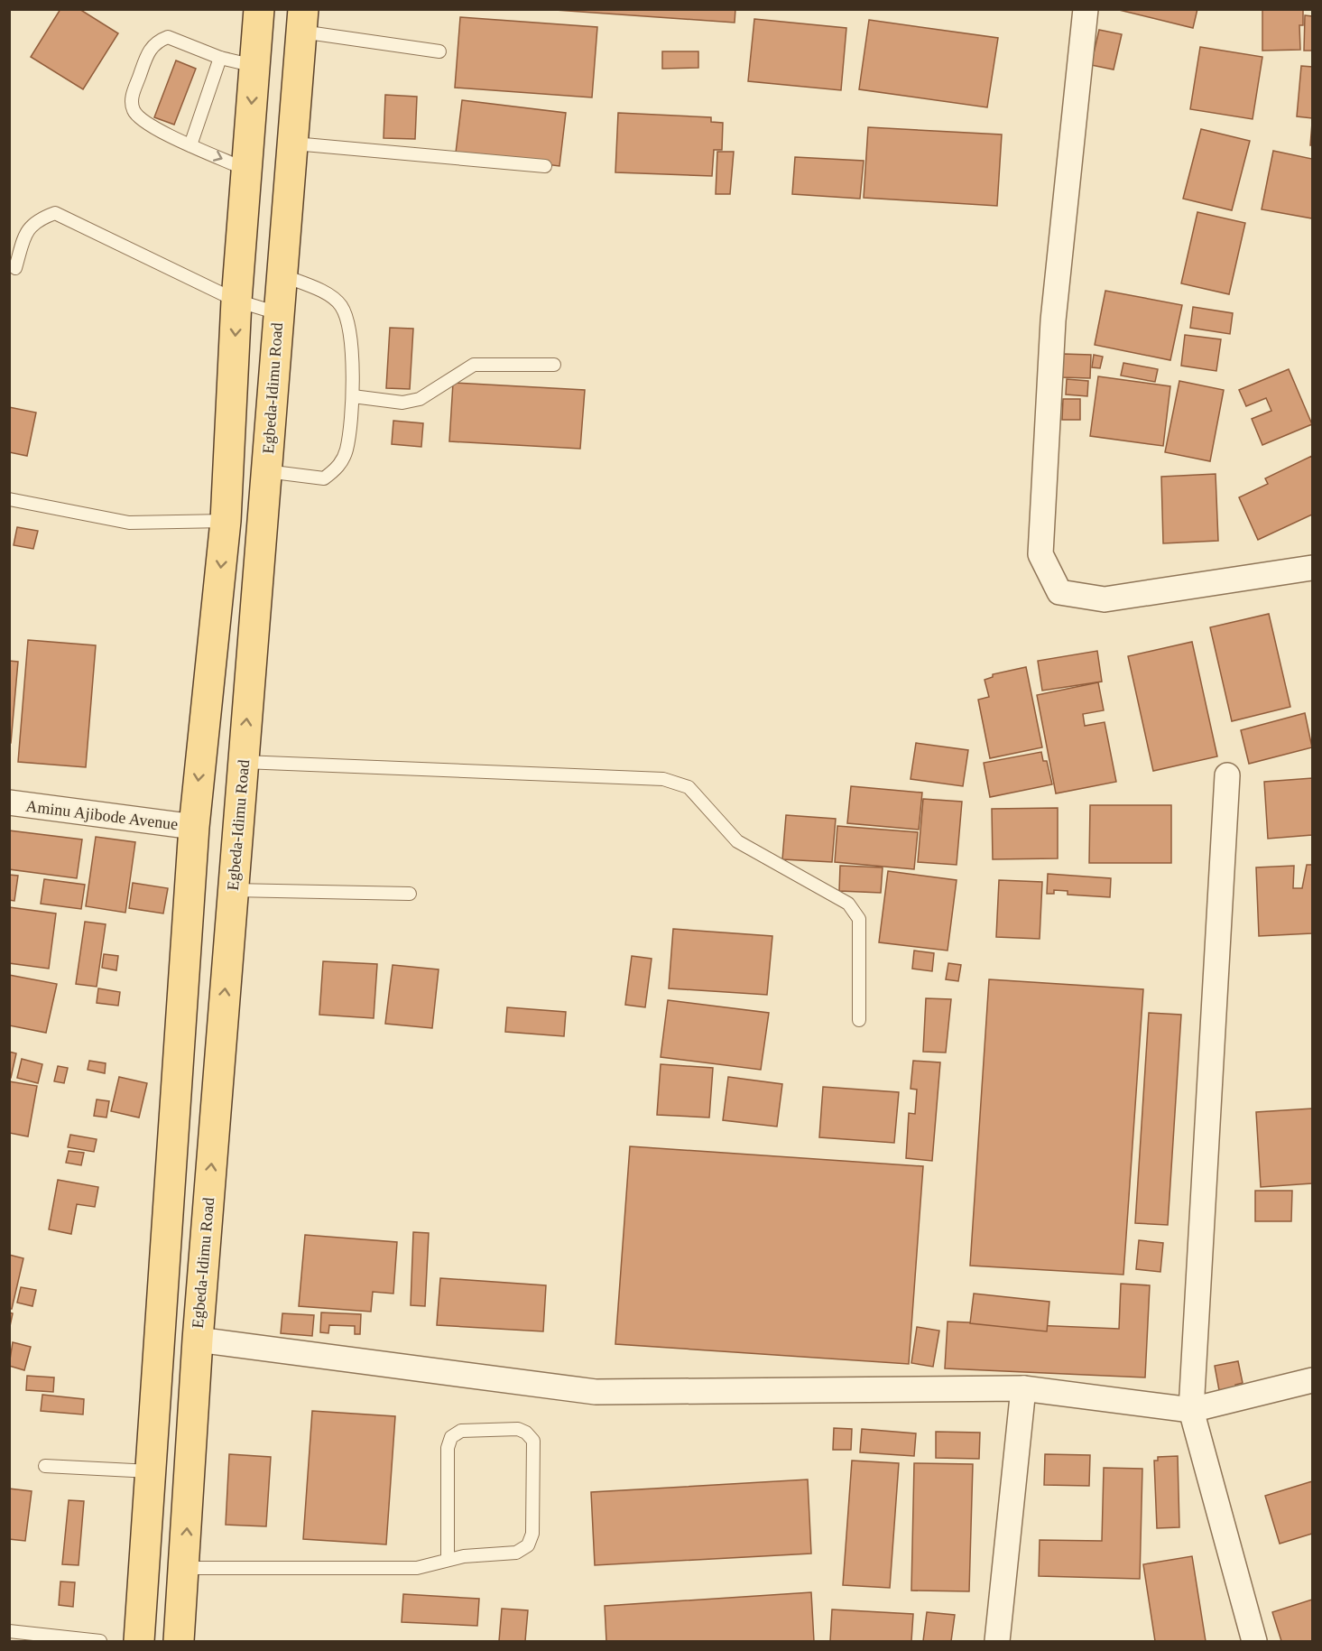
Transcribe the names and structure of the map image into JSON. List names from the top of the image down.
{
  "streets": {
    "main road": ["Egbeda-Idimu Road"],
    "street": ["Aminu Ajibode Avenue"]
  }
}
